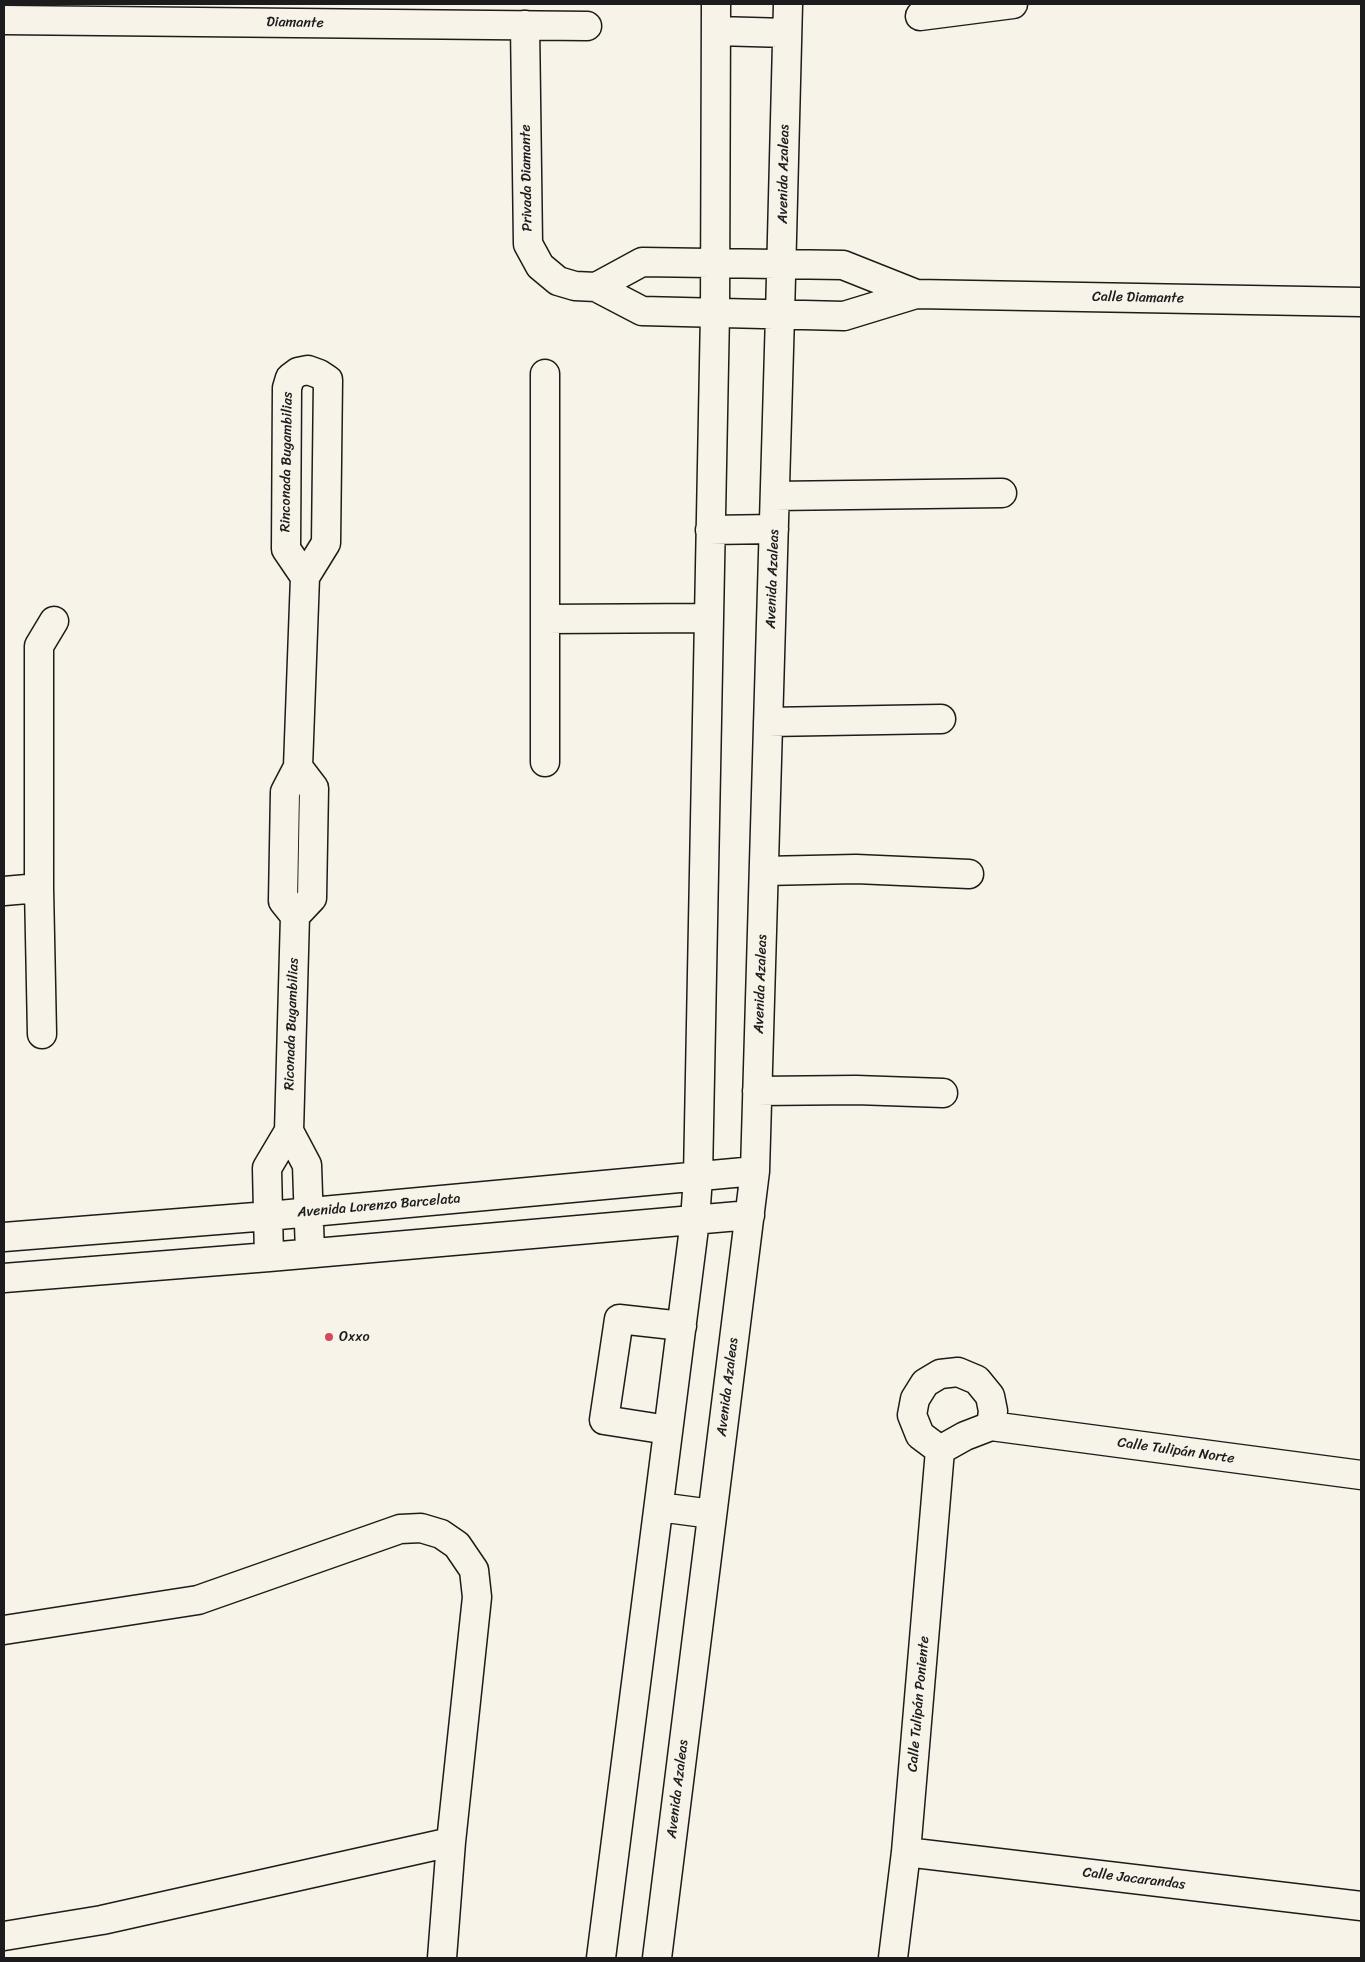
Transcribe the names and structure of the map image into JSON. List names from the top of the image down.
{
  "streets": {
    "street": [
      "Diamante",
      "Avenida Azaleas",
      "Privada Diamante",
      "Calle Diamante",
      "Rinconada Bugambilias",
      "Riconada Bugambilias",
      "Avenida Lorenzo Barcelata",
      "Calle Tulipán Norte",
      "Calle Tulipán Poniente",
      "Calle Jacarandas"
    ]
  },
  "crossings": [
    ["Diamante", "Privada Diamante"],
    ["Avenida Azaleas", "Calle Diamante"],
    ["Avenida Azaleas", "Avenida Lorenzo Barcelata"],
    ["Privada Diamante", "Calle Diamante"],
    ["Rinconada Bugambilias", "Riconada Bugambilias"],
    ["Calle Tulipán Norte", "Calle Tulipán Poniente"],
    ["Calle Tulipán Poniente", "Calle Jacarandas"]
  ],
  "places": ["Oxxo"]
}
